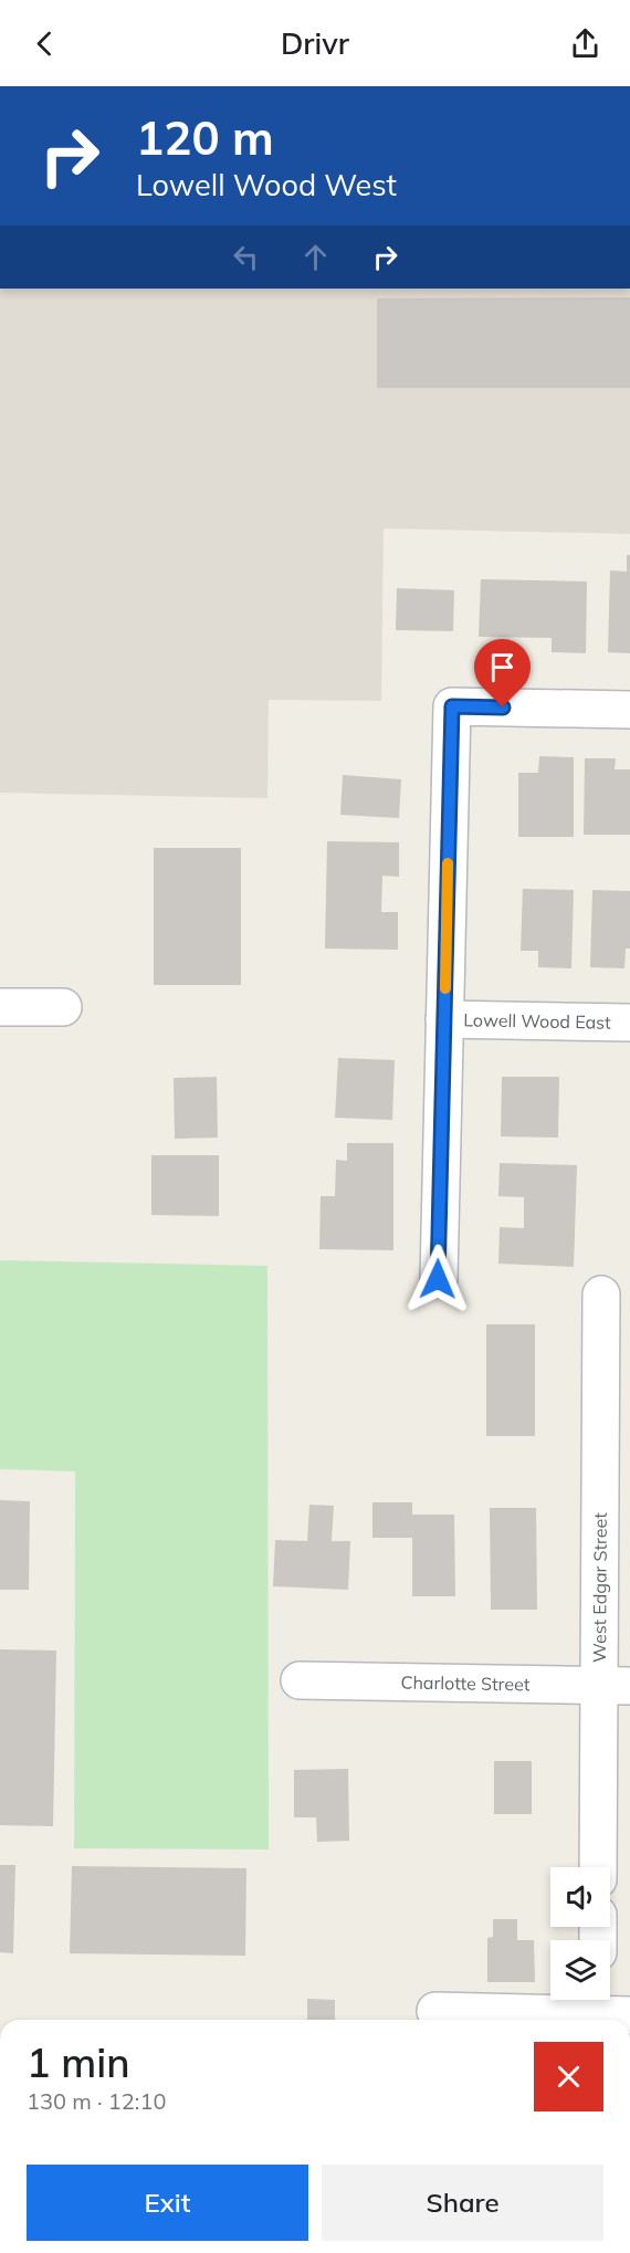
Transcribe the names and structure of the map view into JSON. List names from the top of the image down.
{
  "streets": {
    "street": ["Lowell Wood East", "West Edgar Street", "Charlotte Street"]
  },
  "crossings": [
    ["West Edgar Street", "Charlotte Street"]
  ],
  "page": {
    "header": "Drivr",
    "turn": ["120 m", "Lowell Wood West"],
    "heading": ["1 min", "130 m · 12:10"],
    "buttons": ["Exit", "Share"]
  }
}
